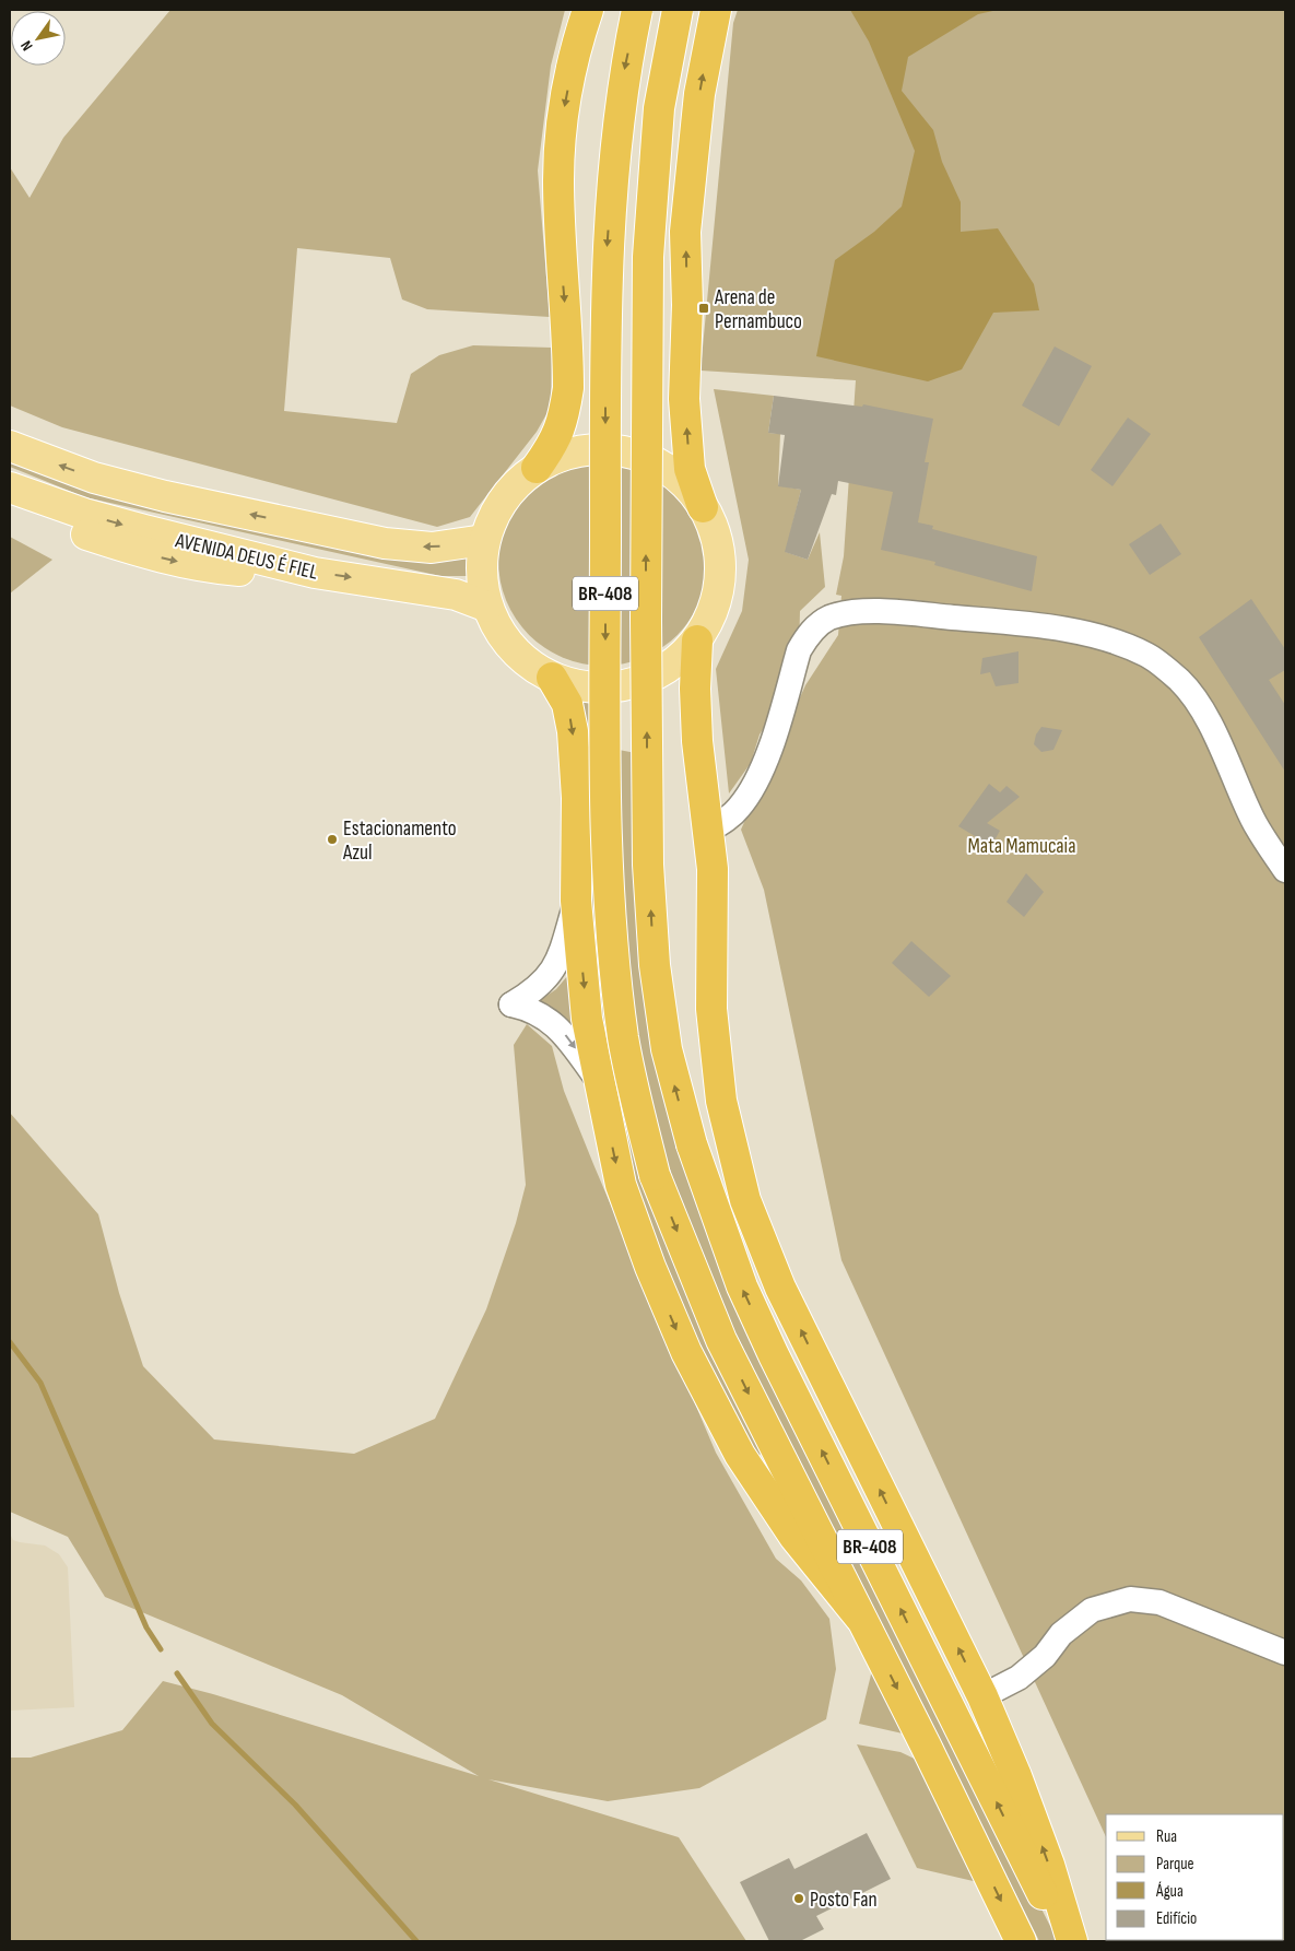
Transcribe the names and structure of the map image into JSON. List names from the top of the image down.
{
  "streets": {
    "highway": ["BR-408"],
    "main road": ["AVENIDA DEUS É FIEL"]
  },
  "parks": ["Mata Mamucaia"],
  "places": {
    "transit": ["Arena de Pernambuco"],
    "other": ["Estacionamento Azul", "Posto Fan"]
  },
  "legend": [
    "Rua",
    "Parque",
    "Água",
    "Edifício"
  ],
  "north": "bottom left"
}
